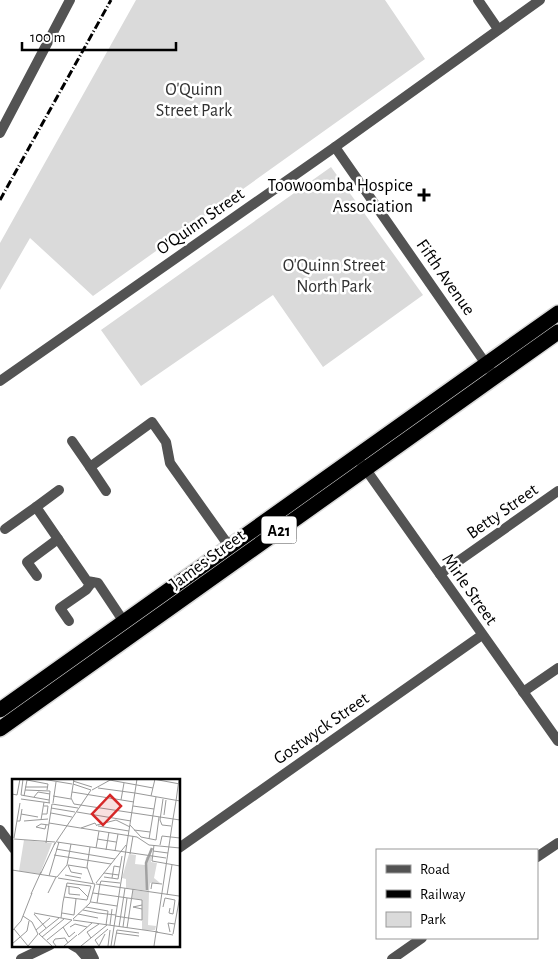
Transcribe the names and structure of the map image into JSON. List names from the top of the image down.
{
  "streets": {
    "highway": ["A21", "James Street"],
    "street": [
      "O'Quinn Street",
      "Fifth Avenue",
      "Betty Street",
      "Mirle Street",
      "Gostwyck Street"
    ]
  },
  "crossings": [
    ["O'Quinn Street", "Fifth Avenue"],
    ["Fifth Avenue", "James Street"],
    ["Betty Street", "Mirle Street"],
    ["James Street", "Mirle Street"],
    ["Mirle Street", "Gostwyck Street"]
  ],
  "parks": ["O'Quinn Street Park", "O'Quinn Street North Park"],
  "places": {
    "health": ["Toowoomba Hospice Association"]
  },
  "legend": ["Road", "Railway", "Park"],
  "scale_bar": "100 m"
}
